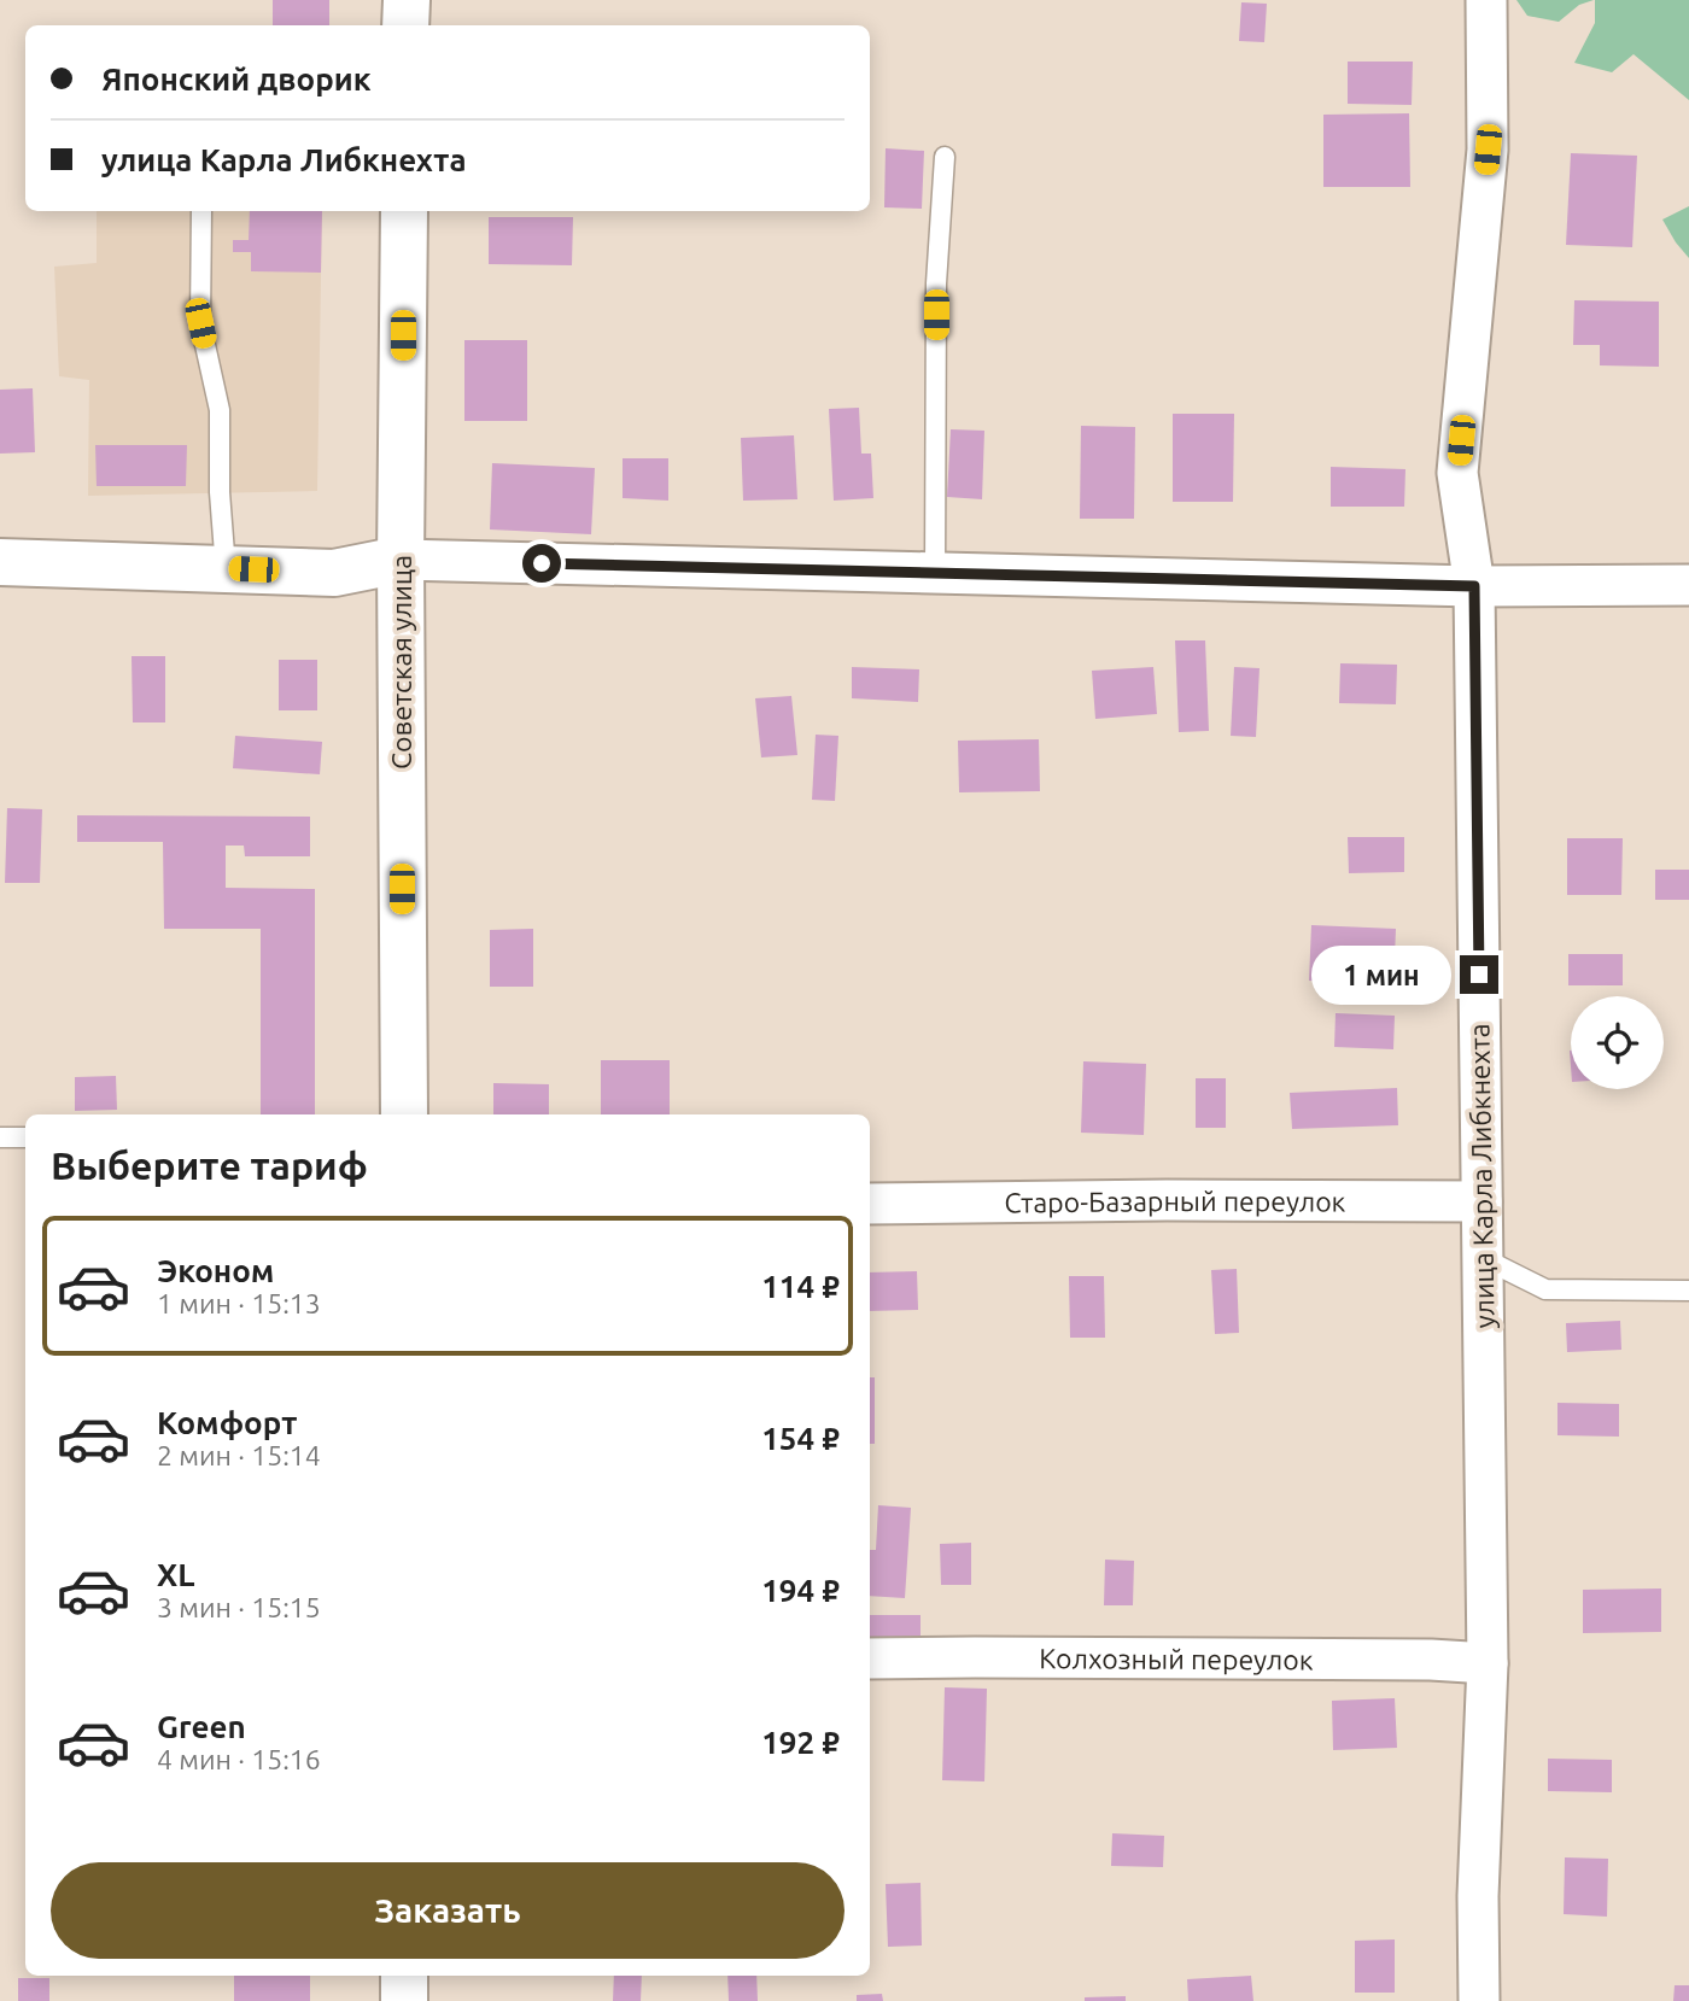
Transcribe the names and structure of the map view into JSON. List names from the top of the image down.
{
  "streets": {
    "street": [
      "Советская улица",
      "улица Карла Либкнехта",
      "Старо-Базарный переулок",
      "Колхозный переулок"
    ]
  },
  "crossings": [
    ["улица Карла Либкнехта", "Старо-Базарный переулок"],
    ["улица Карла Либкнехта", "Колхозный переулок"]
  ],
  "page": {
    "banner": ["Японский дворик", "улица Карла Либкнехта"],
    "bubble": "1 мин",
    "heading": "Выберите тариф",
    "list": [
      {
        "name": "Эконом",
        "note": "1 мин · 15:13",
        "value": "114 ₽"
      },
      {
        "name": "Комфорт",
        "note": "2 мин · 15:14",
        "value": "154 ₽"
      },
      {
        "name": "XL",
        "note": "3 мин · 15:15",
        "value": "194 ₽"
      },
      {
        "name": "Green",
        "note": "4 мин · 15:16",
        "value": "192 ₽"
      }
    ],
    "buttons": "Заказать"
  }
}
